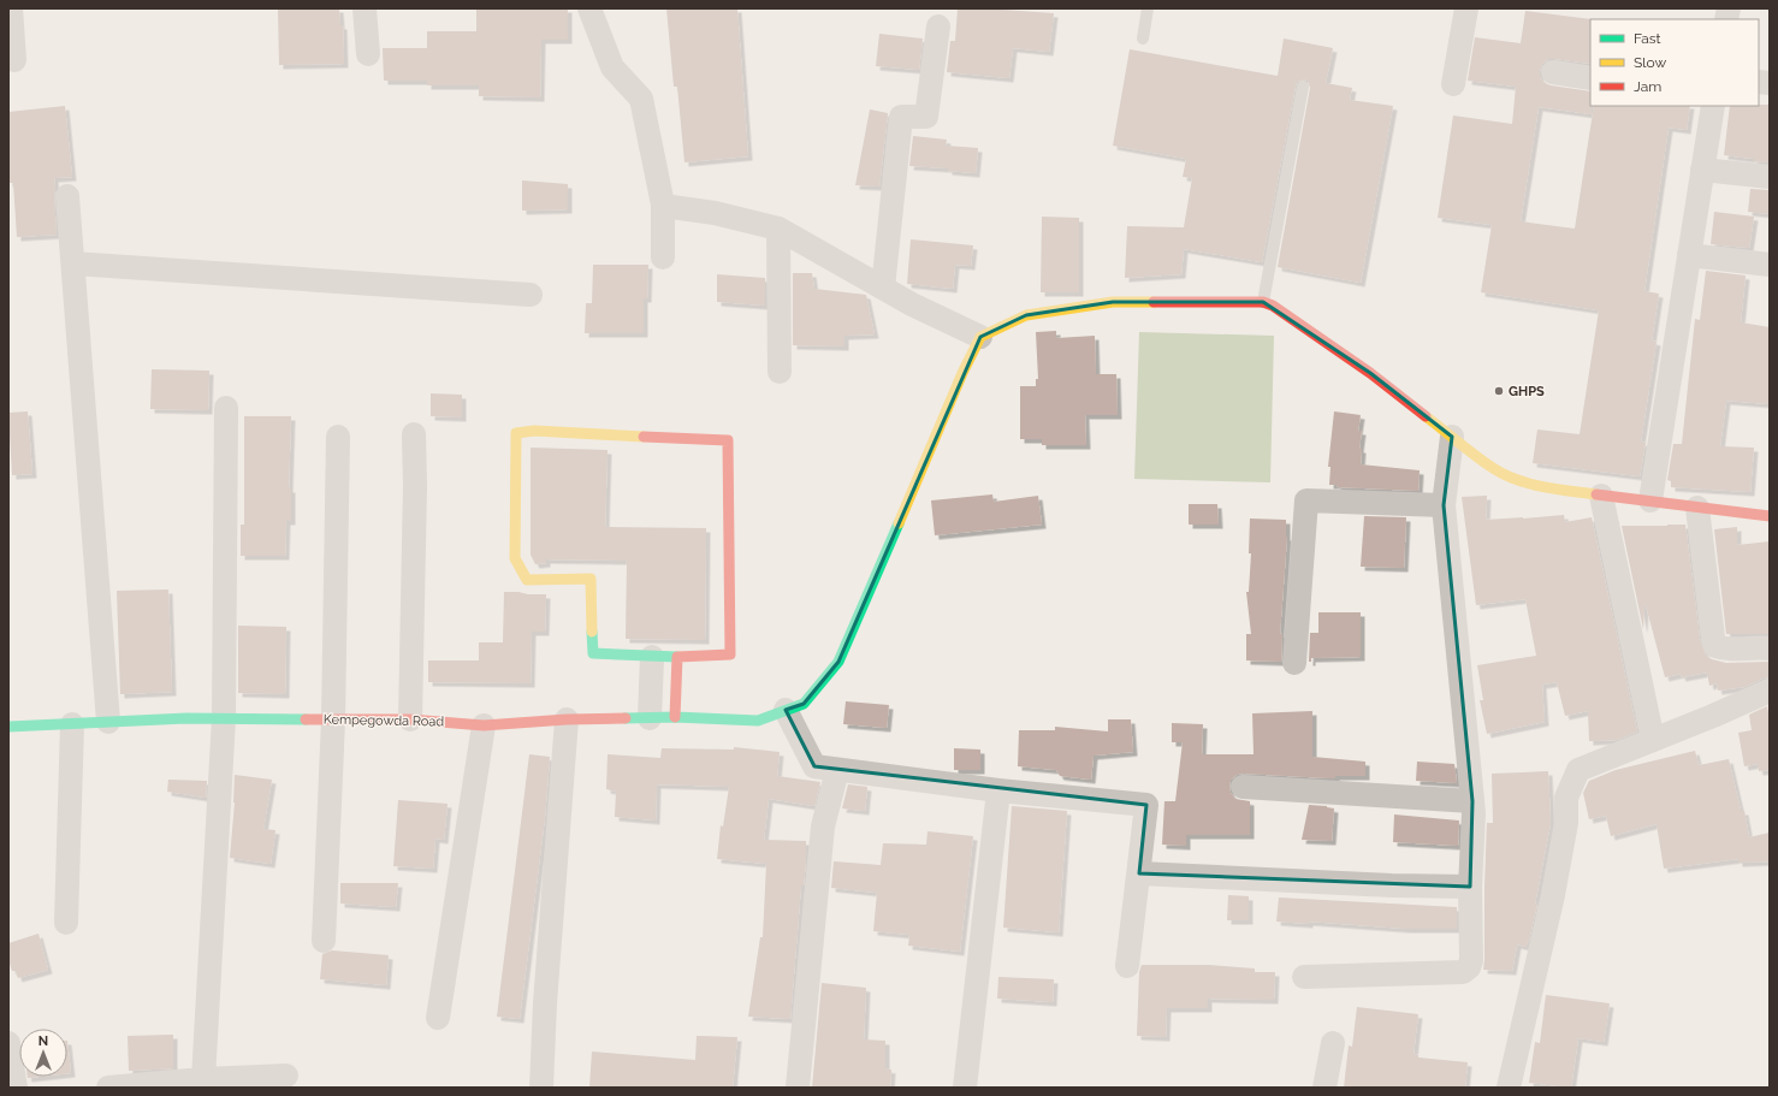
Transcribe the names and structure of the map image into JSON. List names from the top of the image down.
{
  "streets": {
    "street": ["Kempegowda Road"]
  },
  "places": ["GHPS"],
  "legend": ["Fast", "Slow", "Jam"],
  "north": "top"
}
